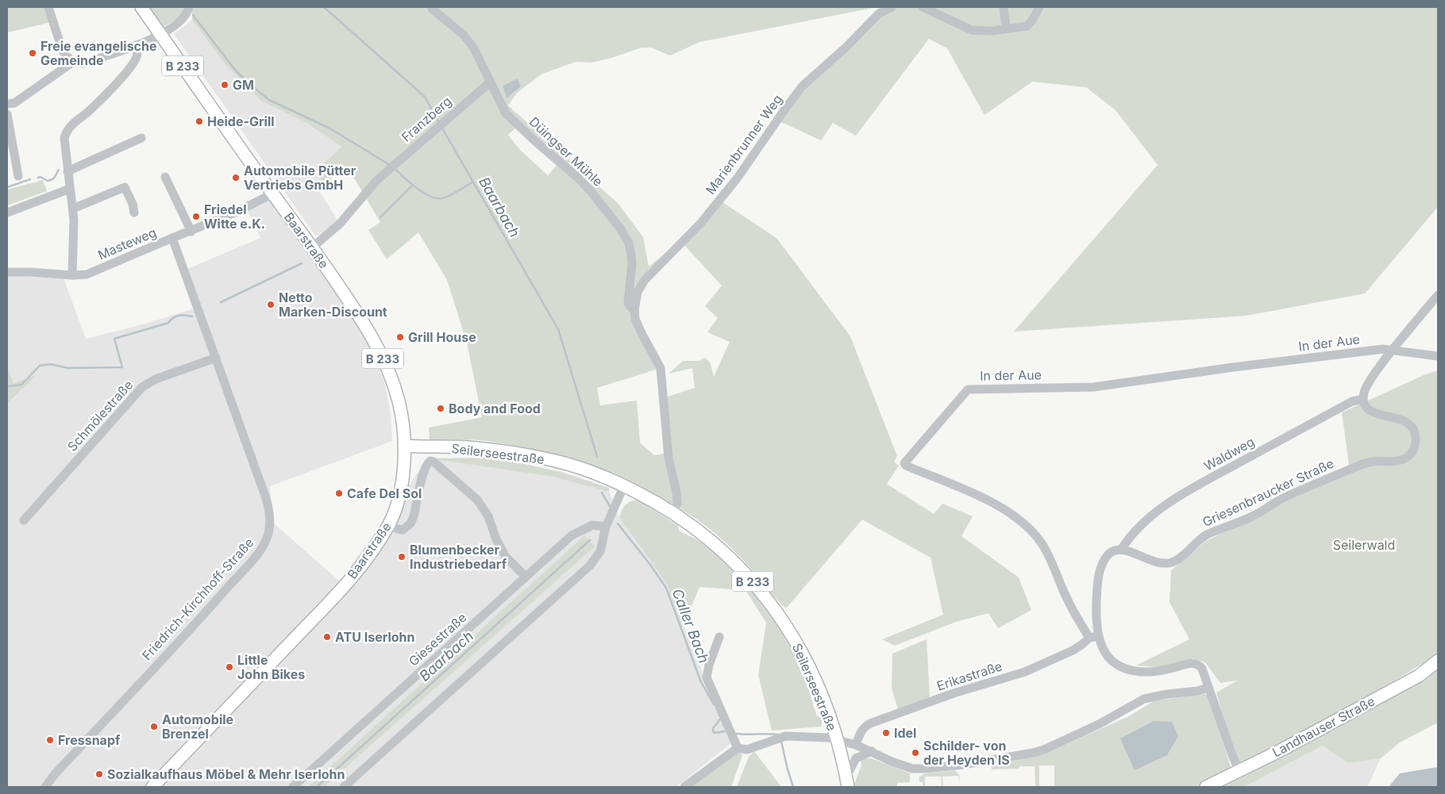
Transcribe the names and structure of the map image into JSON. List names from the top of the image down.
{
  "streets": {
    "main road": [
      "B 233",
      "Baarstraße",
      "Seilerseestraße",
      "Landhauser Straße"
    ],
    "street": [
      "Franzberg",
      "Marienbrunner Weg",
      "Düingser Mühle",
      "Masteweg",
      "In der Aue",
      "Schmölestraße",
      "Waldweg",
      "Griesenbraucker Straße",
      "Friedrich-Kirchhoff-Straße",
      "Giesestraße",
      "Erikastraße"
    ]
  },
  "crossings": [
    ["Franzberg", "Düingser Mühle"],
    ["Franzberg", "Baarstraße"],
    ["Marienbrunner Weg", "Düingser Mühle"],
    ["Düingser Mühle", "Seilerseestraße"],
    ["Baarstraße", "Masteweg"],
    ["Baarstraße", "Seilerseestraße"],
    ["Masteweg", "Friedrich-Kirchhoff-Straße"],
    ["In der Aue", "Erikastraße"],
    ["Schmölestraße", "Friedrich-Kirchhoff-Straße"],
    ["Waldweg", "Griesenbraucker Straße"]
  ],
  "water": ["Baarbach", "Caller Bach"],
  "parks": ["Seilerwald"],
  "places": [
    "Freie evangelische Gemeinde",
    "GM",
    "Heide-Grill",
    "Automobile Pütter Vertriebs GmbH",
    "Friedel Witte e.K.",
    "Netto Marken-Discount",
    "Grill House",
    "Body and Food",
    "Cafe Del Sol",
    "Blumenbecker Industriebedarf",
    "ATU Iserlohn",
    "Little John Bikes",
    "Automobile Brenzel",
    "Idel",
    "Fressnapf",
    "Schilder- von der Heyden IS",
    "Sozialkaufhaus Möbel & Mehr Iserlohn"
  ]
}
